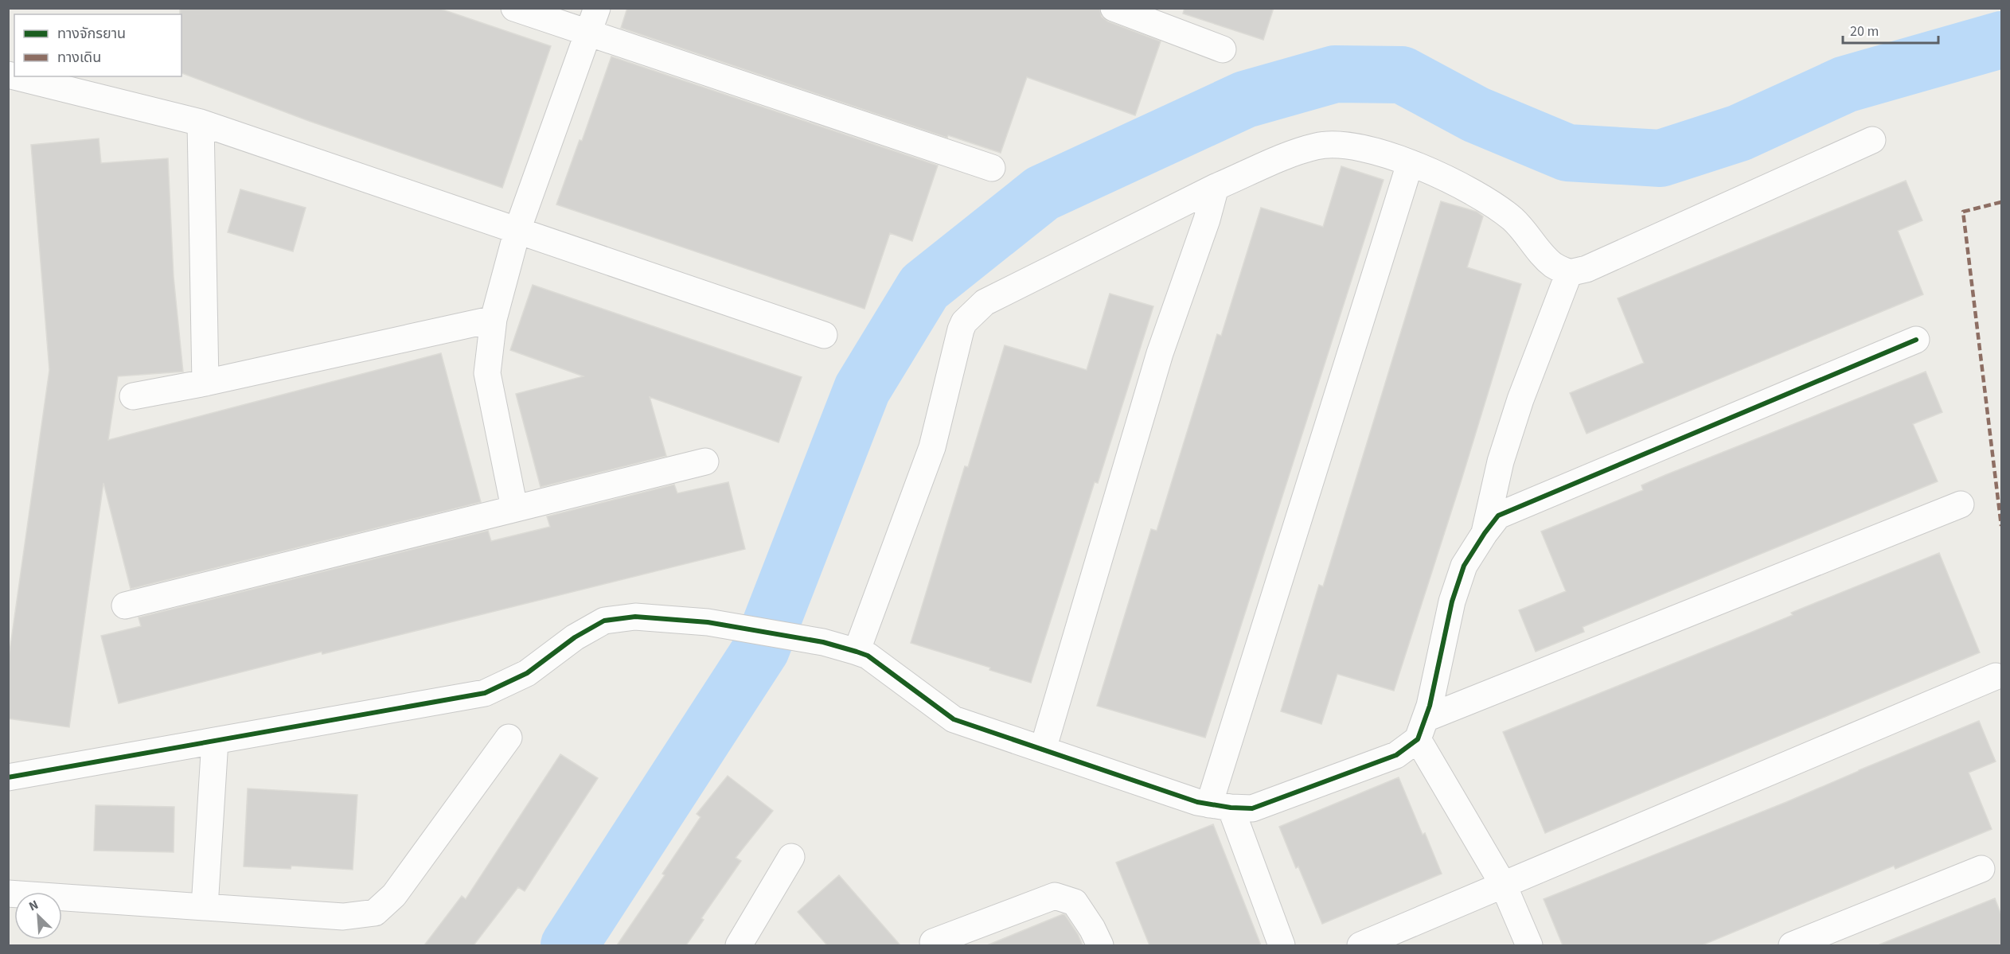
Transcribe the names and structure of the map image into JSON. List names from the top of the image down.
{
  "legend": ["ทางจักรยาน", "ทางเดิน"],
  "scale_bar": "20 m",
  "north": "top left"
}
